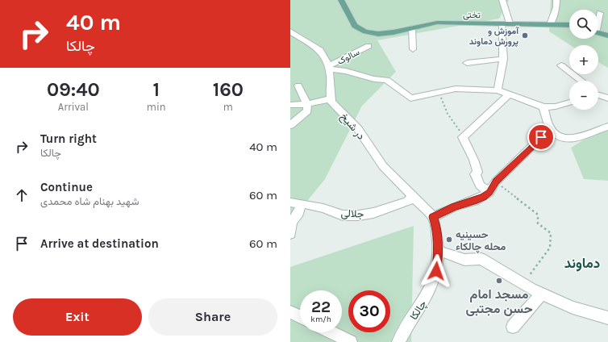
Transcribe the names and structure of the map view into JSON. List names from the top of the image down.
{
  "streets": {
    "main road": ["تختی"],
    "street": [
      "سالوک",
      "در شیخ",
      "جلالی",
      "چالکا"
    ]
  },
  "crossings": [
    ["در شیخ", "جلالی"],
    ["در شیخ", "چالکا"]
  ],
  "districts": ["دماوند"],
  "places": ["آموزش و پرورش دماوند", "حسینیه محله چالکاء", "مسجد امام حسن مجتبی"],
  "page": {
    "turn": ["40 m", "چالکا"],
    "map_buttons": ["+", "−"],
    "eta": [
      "09:40",
      "Arrival",
      "1",
      "min",
      "160",
      "m"
    ],
    "list": [
      {
        "name": "Turn right",
        "note": "چالکا",
        "value": "40 m"
      },
      {
        "name": "Continue",
        "note": "شهید بهنام شاه محمدی",
        "value": "60 m"
      },
      {
        "name": "Arrive at destination",
        "value": "60 m"
      }
    ],
    "speed": "22 km/h",
    "limit": "30",
    "buttons": ["Exit", "Share"]
  }
}
